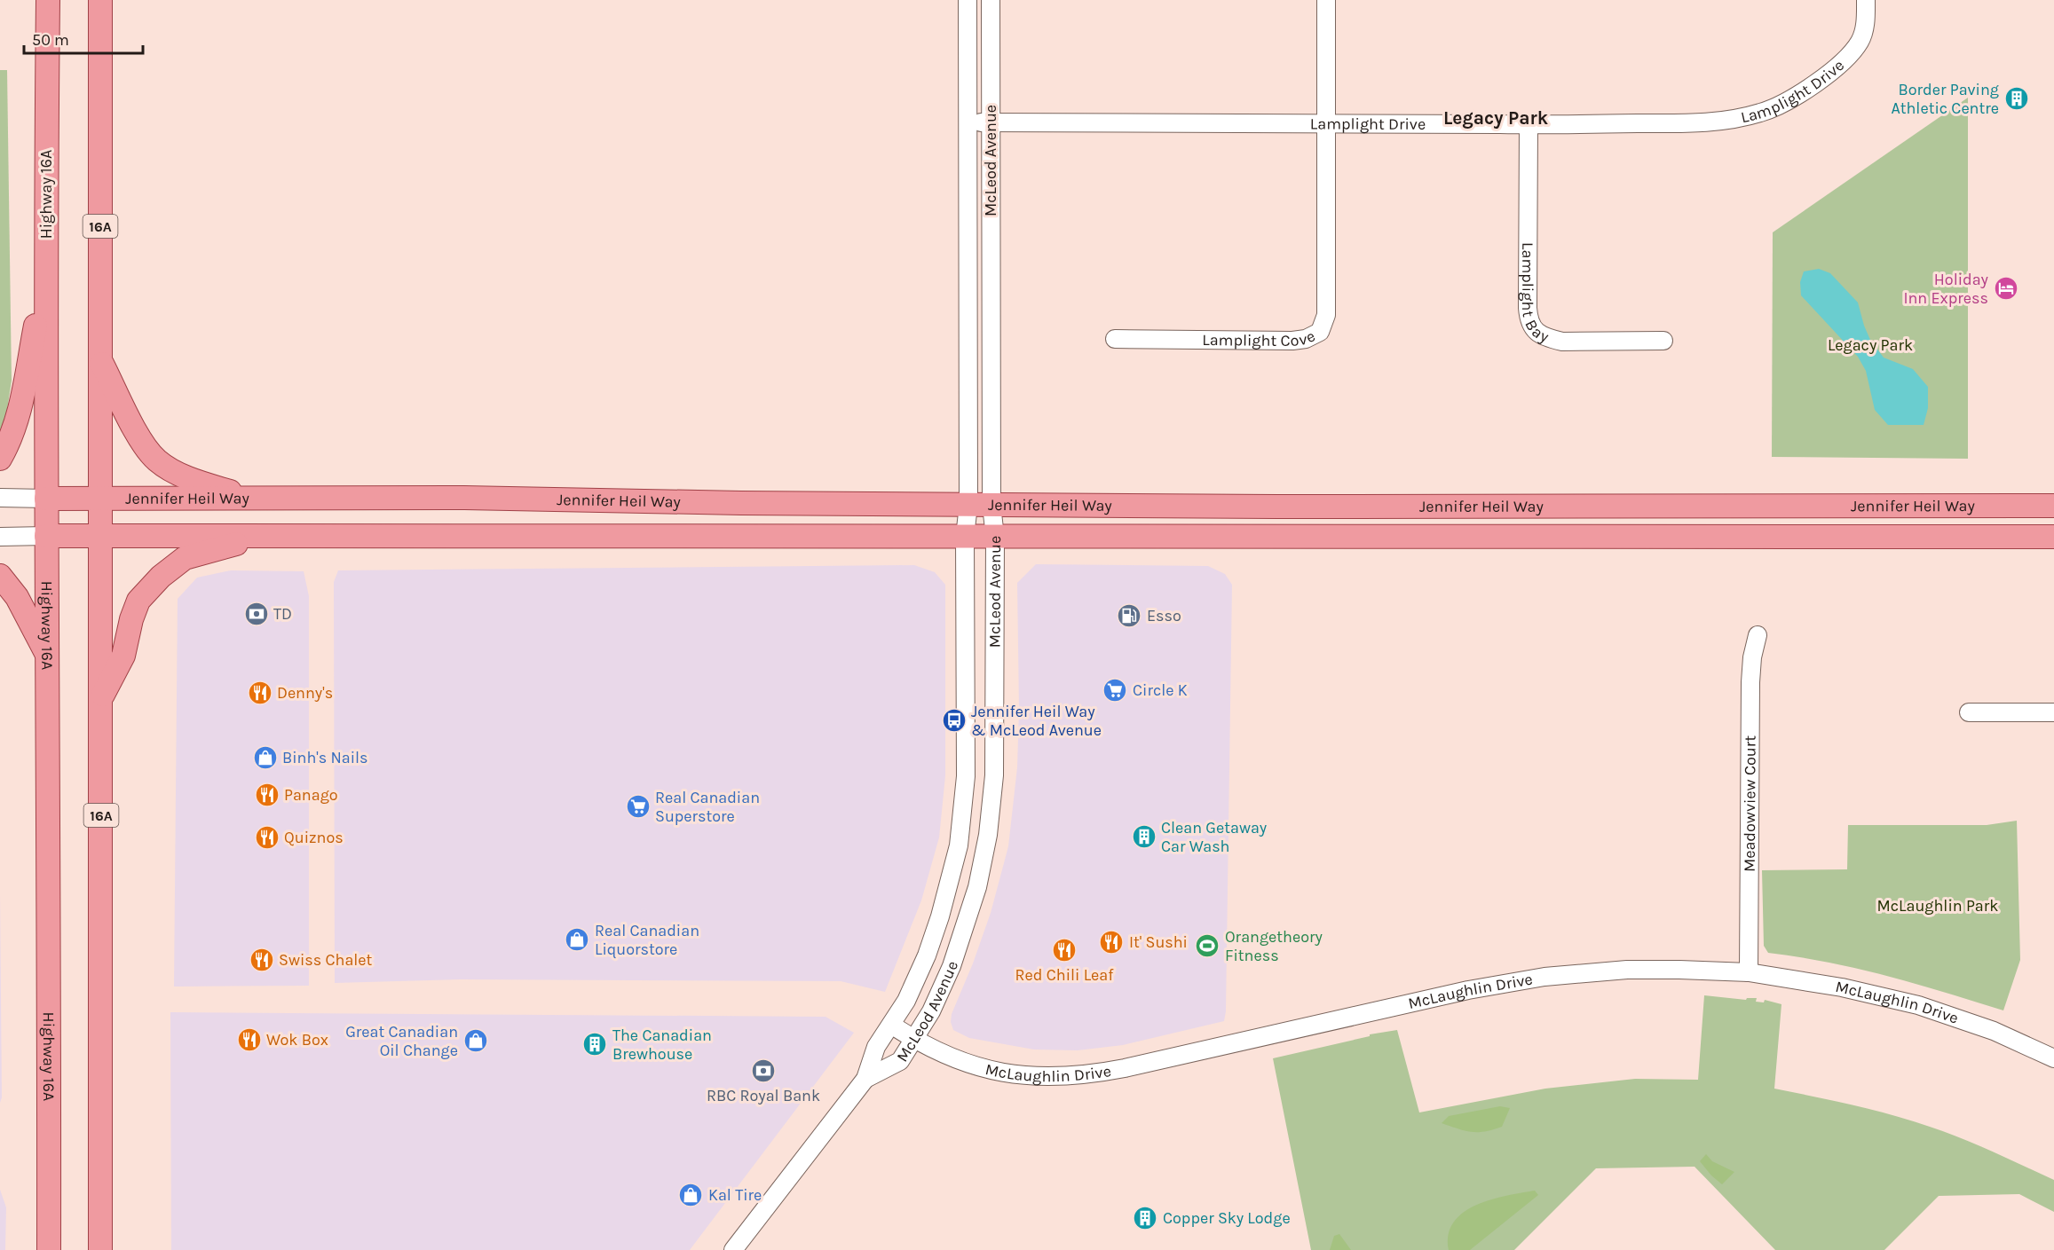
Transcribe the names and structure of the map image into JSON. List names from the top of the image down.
{
  "streets": {
    "main road": ["Highway 16A", "16A", "Jennifer Heil Way"],
    "street": [
      "Lamplight Drive",
      "McLeod Avenue",
      "Lamplight Bay",
      "Lamplight Cove",
      "Meadowview Court",
      "McLaughlin Drive"
    ]
  },
  "crossings": [
    ["Lamplight Drive", "McLeod Avenue"],
    ["Lamplight Drive", "Lamplight Bay"],
    ["Lamplight Drive", "Lamplight Cove"],
    ["McLeod Avenue", "Jennifer Heil Way"],
    ["McLeod Avenue", "McLaughlin Drive"],
    ["Highway 16A", "Jennifer Heil Way"],
    ["16A", "Jennifer Heil Way"],
    ["Meadowview Court", "McLaughlin Drive"]
  ],
  "districts": ["Legacy Park"],
  "parks": ["Legacy Park", "McLaughlin Park"],
  "places": {
    "building": [
      "Border Paving Athletic Centre",
      "Clean Getaway Car Wash",
      "The Canadian Brewhouse",
      "Copper Sky Lodge"
    ],
    "hotel": ["Holiday Inn Express"],
    "bank": ["TD", "RBC Royal Bank"],
    "fuel station": ["Esso"],
    "supermarket": ["Circle K", "Real Canadian Superstore"],
    "restaurant": [
      "Denny's",
      "Panago",
      "Quiznos",
      "It' Sushi",
      "Red Chili Leaf",
      "Swiss Chalet",
      "Wok Box"
    ],
    "bus stop": ["Jennifer Heil Way & McLeod Avenue"],
    "shop": [
      "Binh's Nails",
      "Real Canadian Liquorstore",
      "Great Canadian Oil Change",
      "Kal Tire"
    ],
    "sports": ["Orangetheory Fitness"]
  },
  "scale_bar": "50 m"
}
